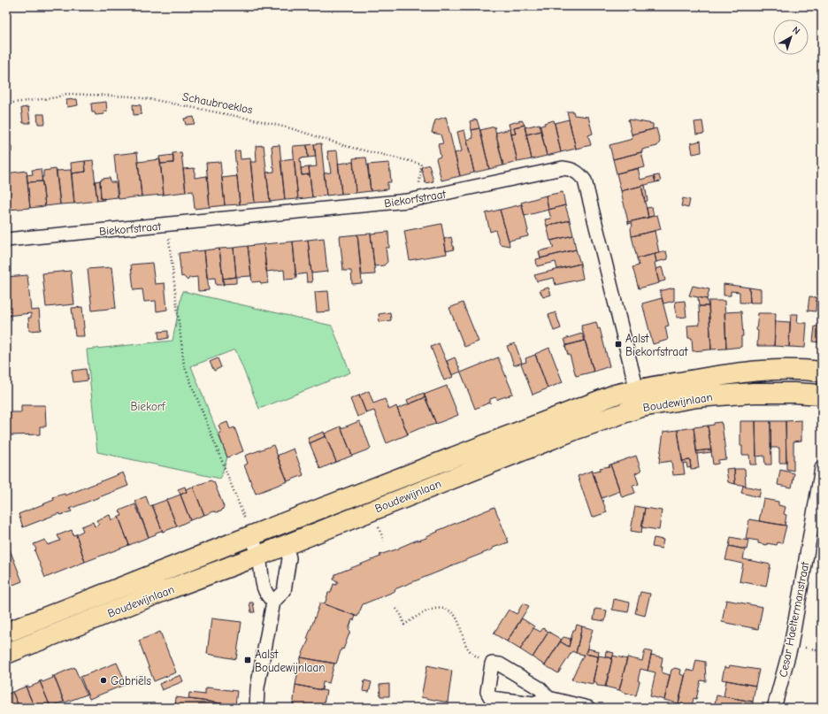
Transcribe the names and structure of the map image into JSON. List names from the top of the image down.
{
  "streets": {
    "main road": ["Boudewijnlaan"],
    "street": ["Biekorfstraat", "Cesar Haeltermanstraat"],
    "path": ["Schaubroeklos"]
  },
  "crossings": [
    ["Schaubroeklos", "Biekorfstraat"],
    ["Biekorfstraat", "Boudewijnlaan"]
  ],
  "parks": ["Biekorf"],
  "places": {
    "transit": ["Aalst Biekorfstraat", "Aalst Boudewijnlaan"],
    "other": ["Gabriëls"]
  },
  "north": "top right"
}
